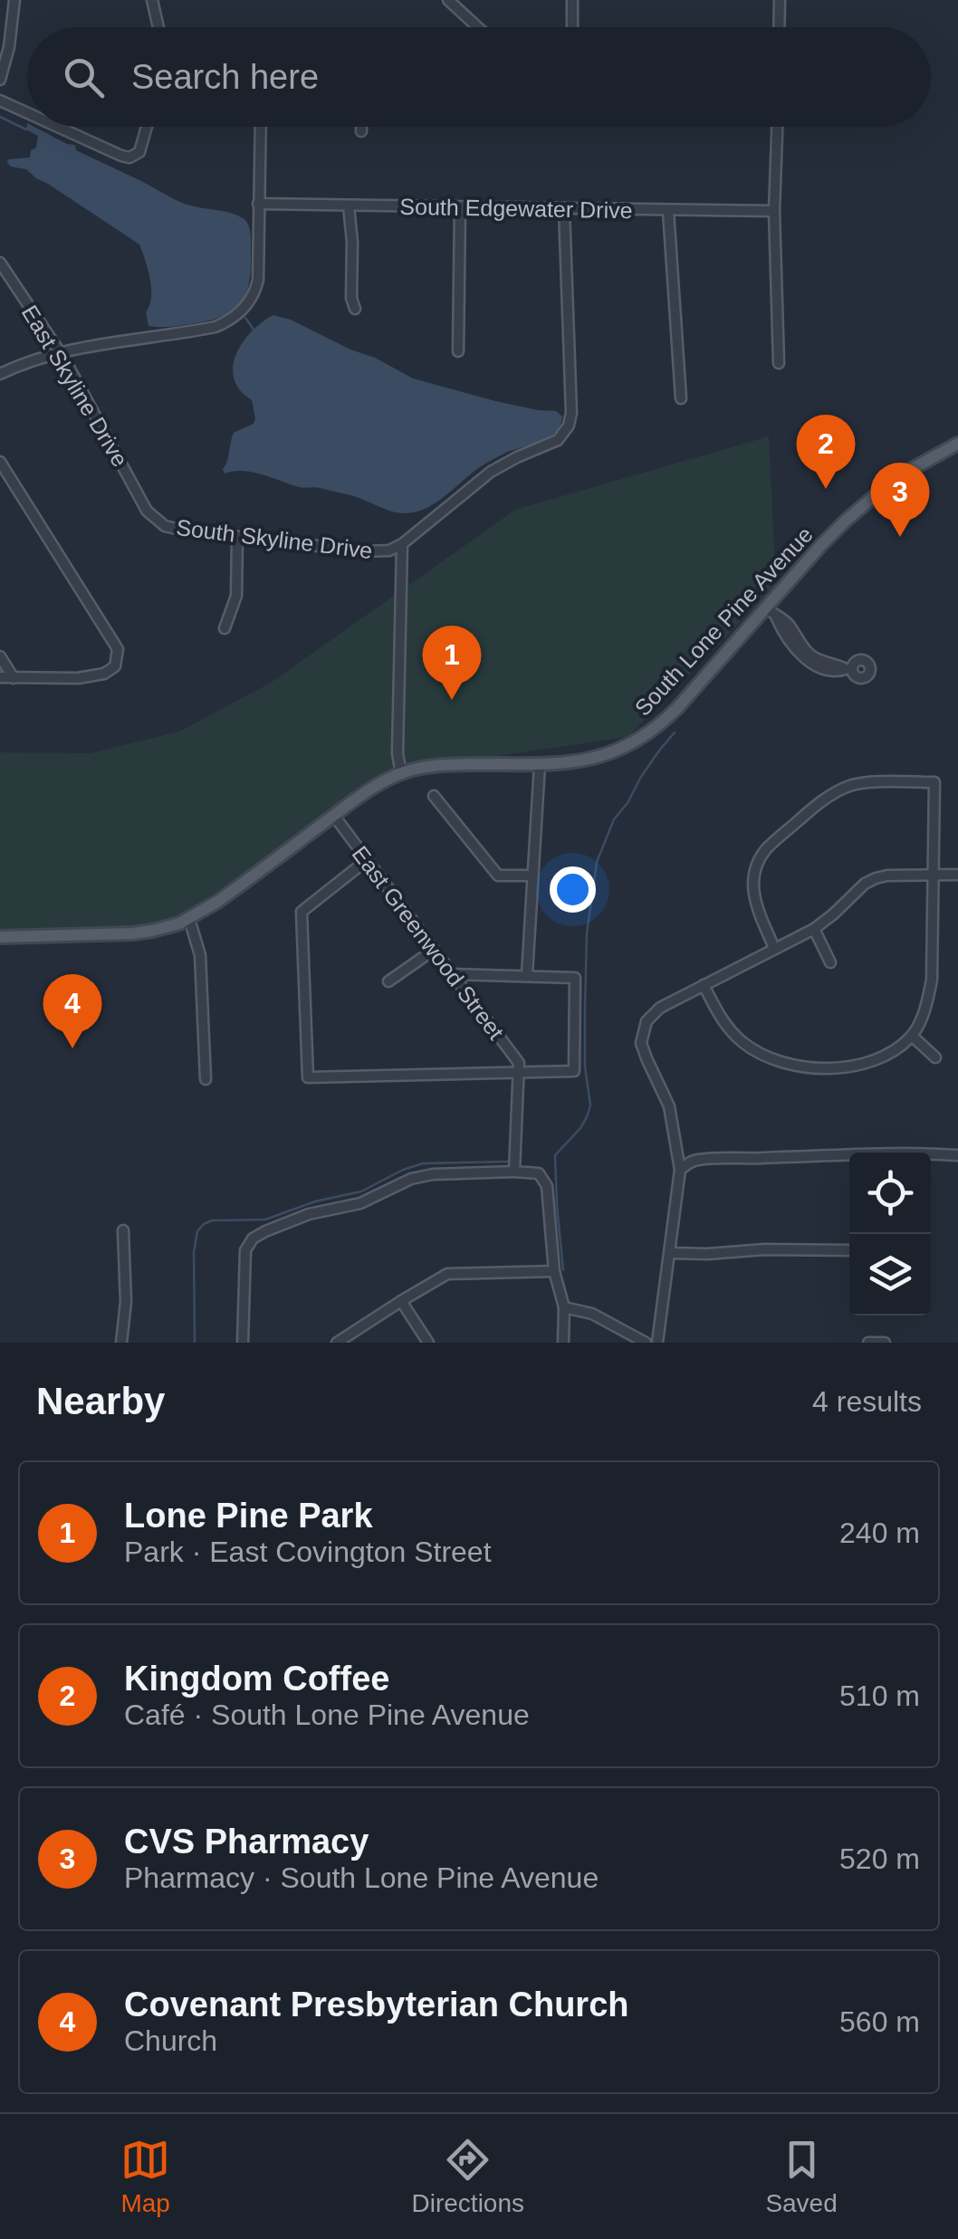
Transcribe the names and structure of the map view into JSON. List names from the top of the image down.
{
  "streets": {
    "main road": ["South Lone Pine Avenue"],
    "street": [
      "South Edgewater Drive",
      "East Skyline Drive",
      "South Skyline Drive",
      "East Greenwood Street"
    ]
  },
  "crossings": [
    ["South Edgewater Drive", "South Skyline Drive"],
    ["East Skyline Drive", "South Skyline Drive"],
    ["South Lone Pine Avenue", "East Greenwood Street"]
  ],
  "page": {
    "search": "Search here",
    "pins": [
      "2",
      "3",
      "1",
      "4"
    ],
    "heading": ["Nearby", "4 results"],
    "list": [
      {
        "mark": "1",
        "name": "Lone Pine Park",
        "note": "Park · East Covington Street",
        "value": "240 m"
      },
      {
        "mark": "2",
        "name": "Kingdom Coffee",
        "note": "Café · South Lone Pine Avenue",
        "value": "510 m"
      },
      {
        "mark": "3",
        "name": "CVS Pharmacy",
        "note": "Pharmacy · South Lone Pine Avenue",
        "value": "520 m"
      },
      {
        "mark": "4",
        "name": "Covenant Presbyterian Church",
        "note": "Church",
        "value": "560 m"
      }
    ],
    "nav": ["Map", "Directions", "Saved"]
  }
}
